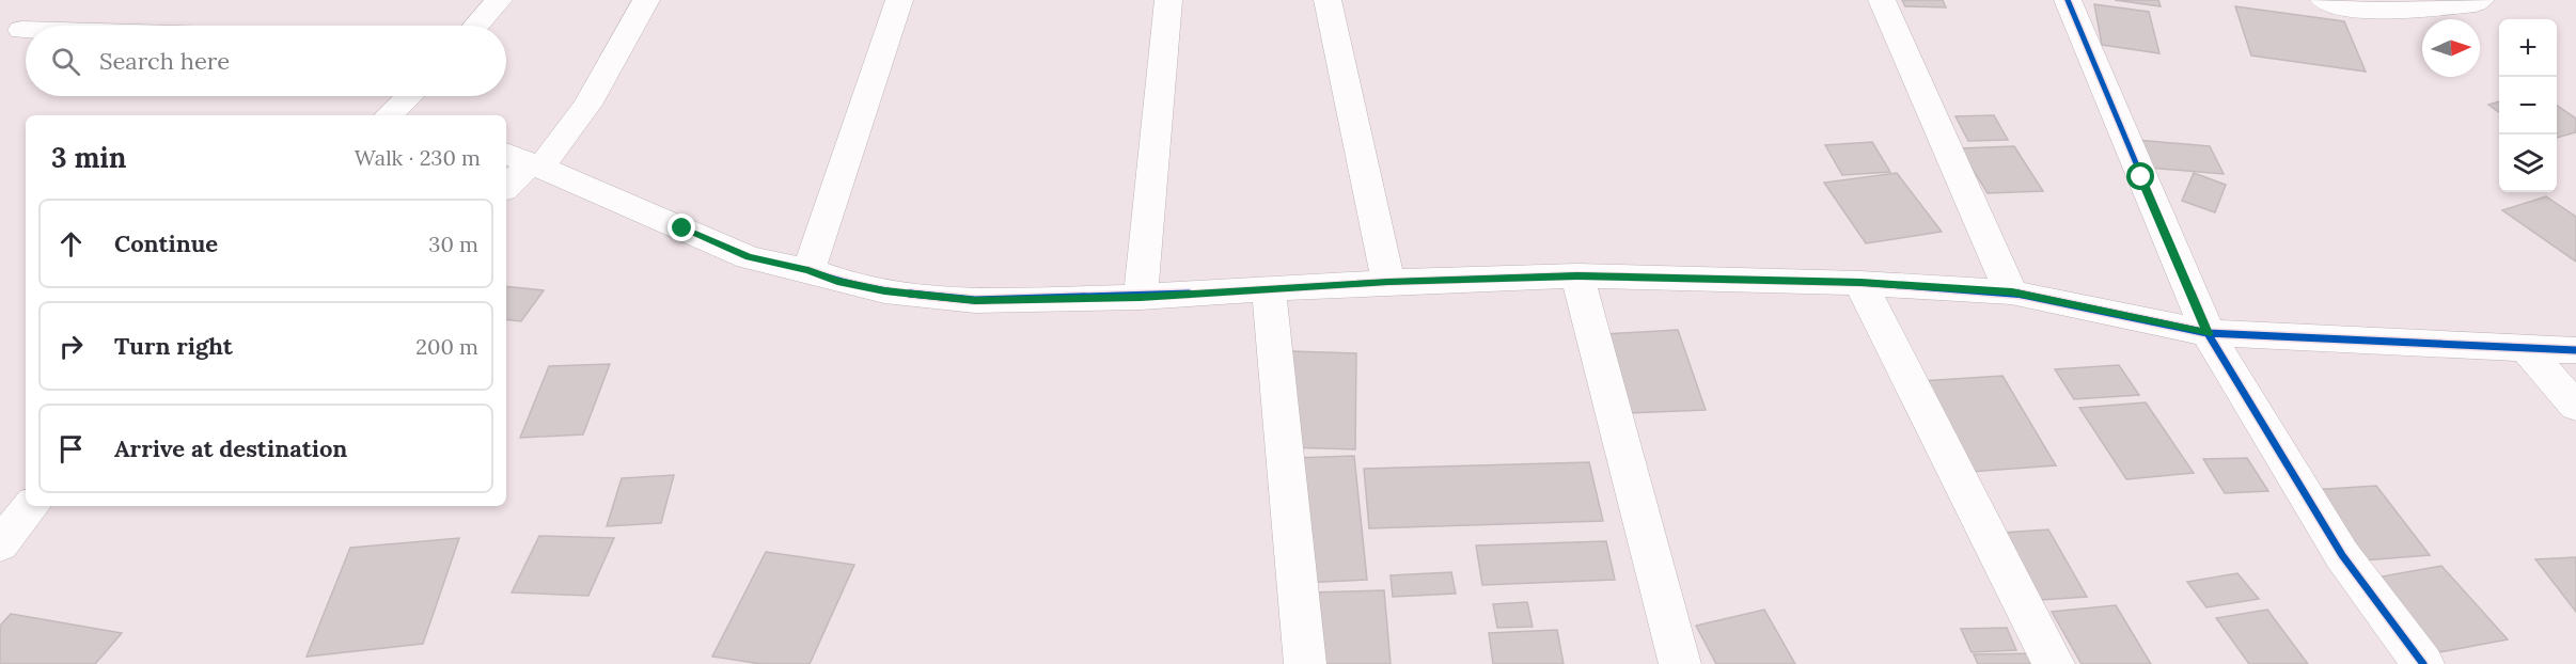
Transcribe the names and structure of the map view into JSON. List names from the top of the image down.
{
  "north": "right",
  "page": {
    "map_buttons": ["+", "−"],
    "search": "Search here",
    "heading": ["3 min", "Walk · 230 m"],
    "list": [
      ["Continue", "30 m"],
      ["Turn right", "200 m"],
      "Arrive at destination"
    ]
  }
}
